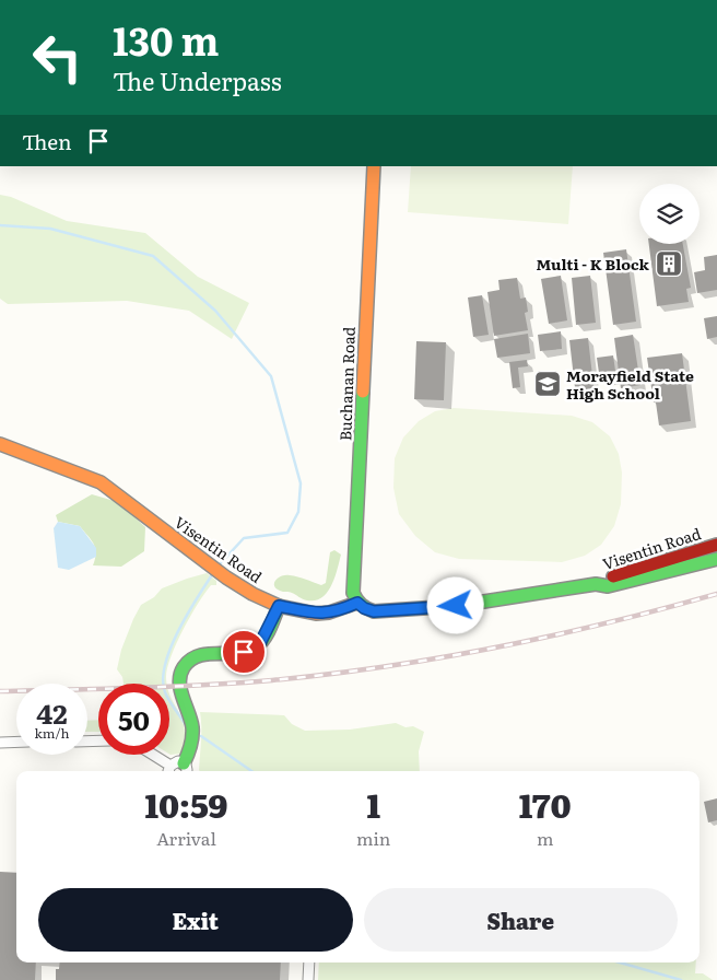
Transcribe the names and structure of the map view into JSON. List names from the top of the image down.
{
  "streets": {
    "main road": ["Buchanan Road", "Visentin Road"]
  },
  "crossings": [
    ["Buchanan Road", "Visentin Road"]
  ],
  "places": {
    "building": ["Multi - K Block"],
    "school or university": ["Morayfield State High School"]
  },
  "page": {
    "turn": ["130 m", "The Underpass"],
    "then": "Then",
    "speed": "42 km/h",
    "limit": "50",
    "eta": [
      "10:59",
      "Arrival",
      "1",
      "min",
      "170",
      "m"
    ],
    "buttons": ["Exit", "Share"]
  }
}
